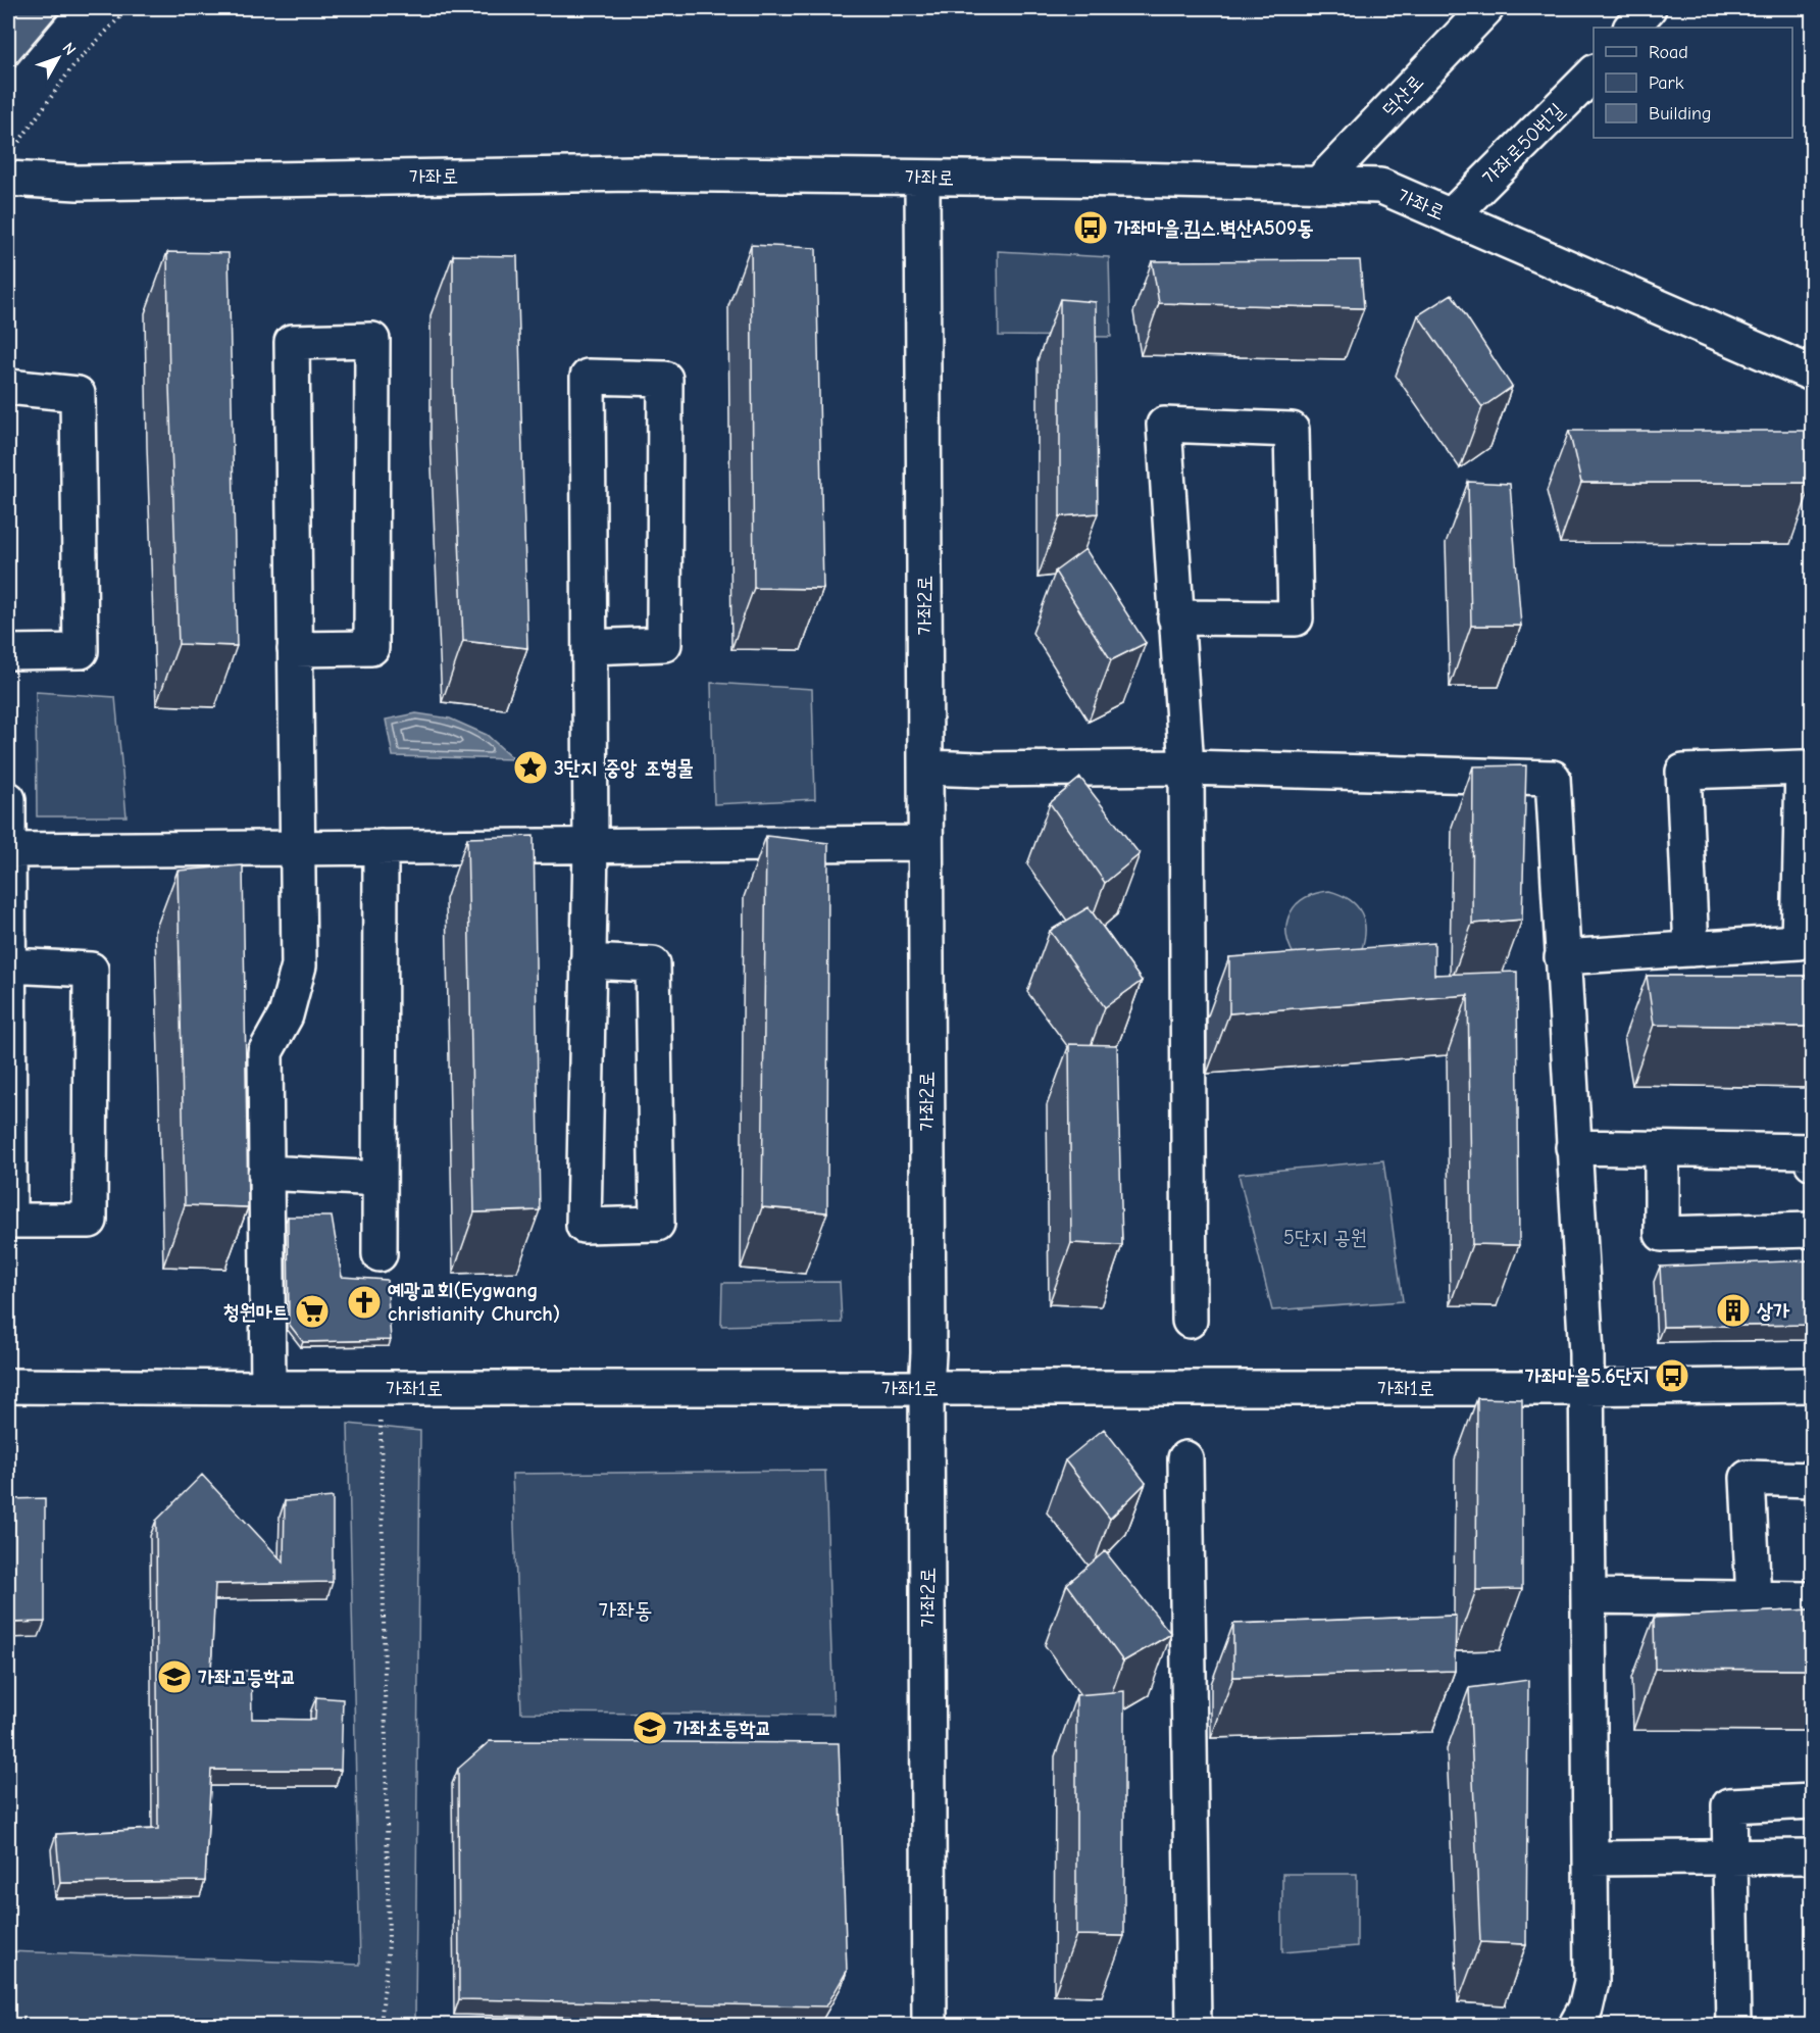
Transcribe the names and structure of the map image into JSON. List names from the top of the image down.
{
  "streets": {
    "street": [
      "덕산로",
      "가좌로50번길",
      "가좌로",
      "가좌2로",
      "가좌1로"
    ]
  },
  "crossings": [
    ["덕산로", "가좌로"],
    ["가좌로50번길", "가좌로"],
    ["가좌로", "가좌2로"],
    ["가좌2로", "가좌1로"]
  ],
  "districts": ["가좌동"],
  "parks": ["5단지 공원"],
  "places": {
    "bus stop": ["가좌마을.킴스.벽산A509동", "가좌마을5.6단지"],
    "place": ["3단지 중앙 조형물"],
    "church": ["예광교회(Eygwang christianity Church)"],
    "building": ["상가"],
    "supermarket": ["청원마트"],
    "school or university": ["가좌고등학교", "가좌초등학교"]
  },
  "legend": ["Road", "Park", "Building"],
  "north": "top right"
}
